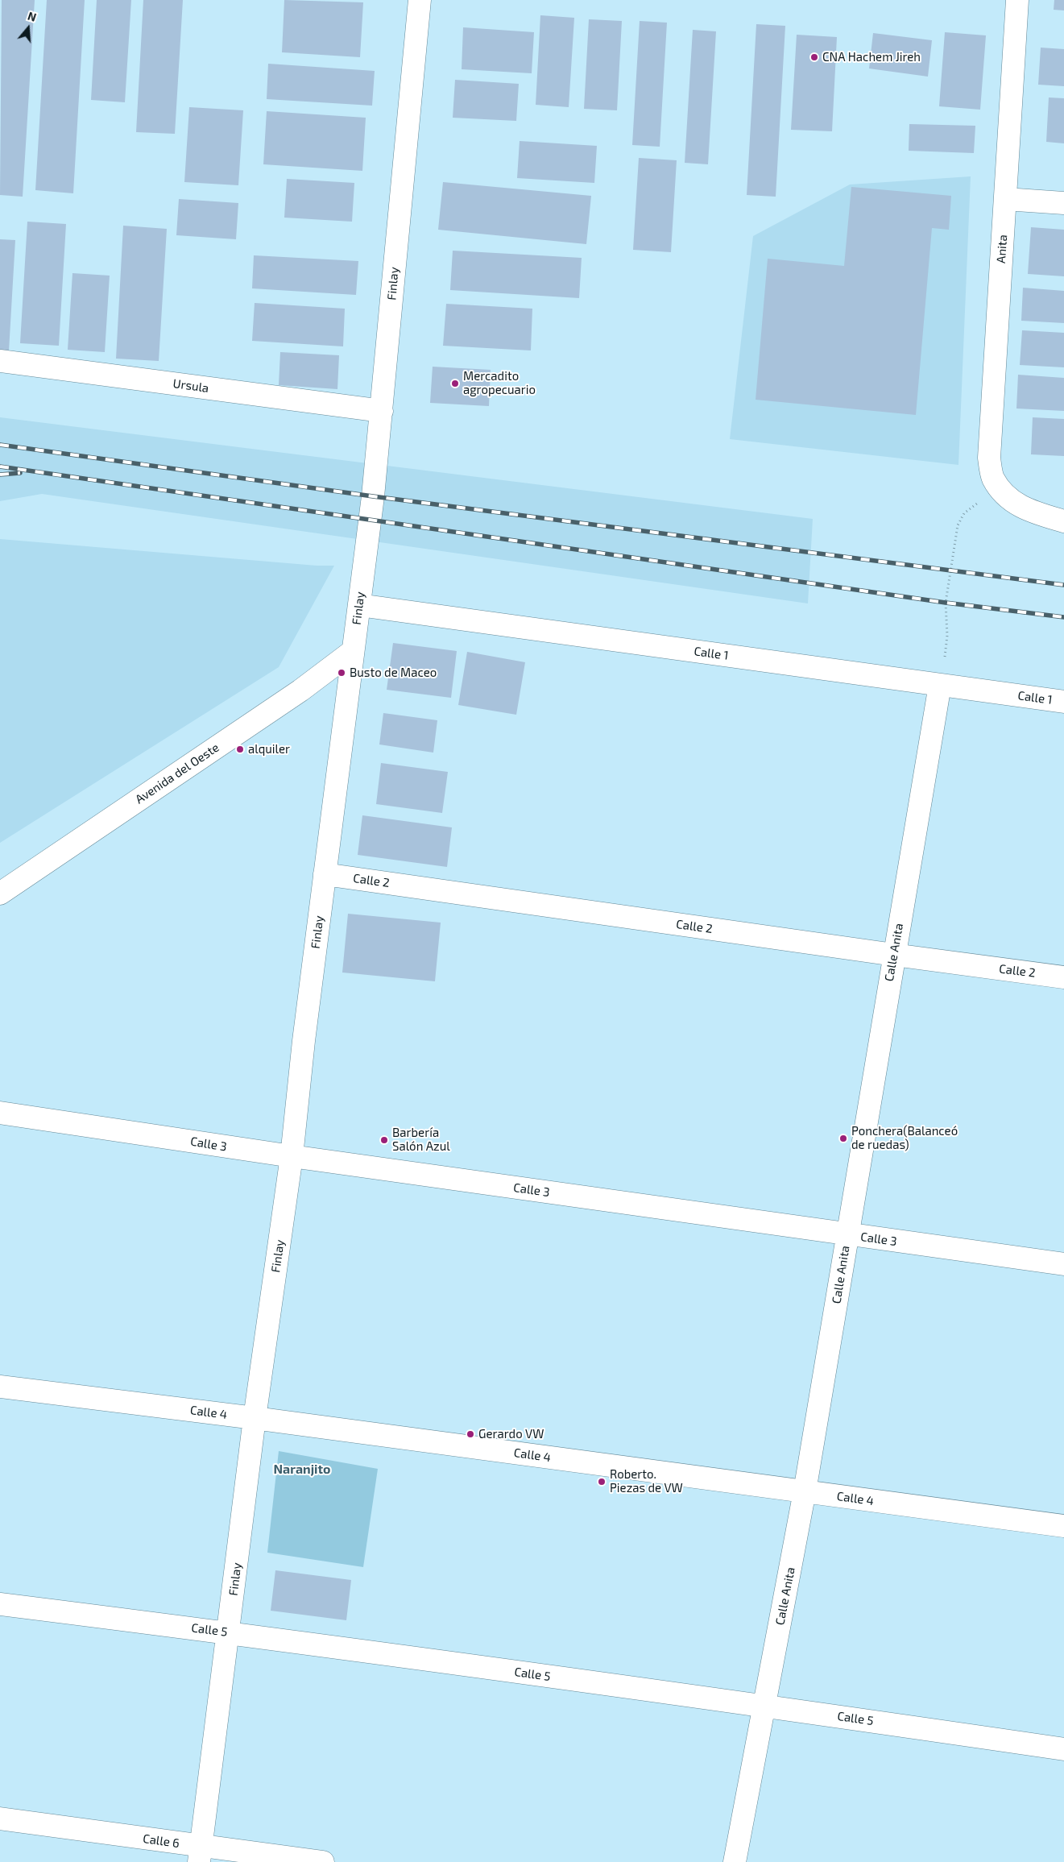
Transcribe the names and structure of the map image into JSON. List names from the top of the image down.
{
  "streets": {
    "street": [
      "Anita",
      "Finlay",
      "Ursula",
      "Calle 1",
      "Avenida del Oeste",
      "Calle 2",
      "Calle Anita",
      "Calle 3",
      "Calle 4",
      "Calle 5",
      "Calle 6"
    ]
  },
  "crossings": [
    ["Finlay", "Ursula"],
    ["Finlay", "Calle 1"],
    ["Finlay", "Avenida del Oeste"],
    ["Finlay", "Calle 2"],
    ["Finlay", "Calle 3"],
    ["Finlay", "Calle 4"],
    ["Finlay", "Calle 5"],
    ["Finlay", "Calle 6"],
    ["Calle 1", "Calle Anita"],
    ["Calle 2", "Calle Anita"],
    ["Calle Anita", "Calle 3"],
    ["Calle Anita", "Calle 4"],
    ["Calle Anita", "Calle 5"]
  ],
  "districts": ["Naranjito"],
  "places": [
    "CNA Hachem Jireh",
    "Mercadito agropecuario",
    "Busto de Maceo",
    "alquiler",
    "Ponchera(Balanceó de ruedas)",
    "Barbería Salón Azul",
    "Gerardo VW",
    "Roberto. Piezas de VW"
  ],
  "north": "top"
}
